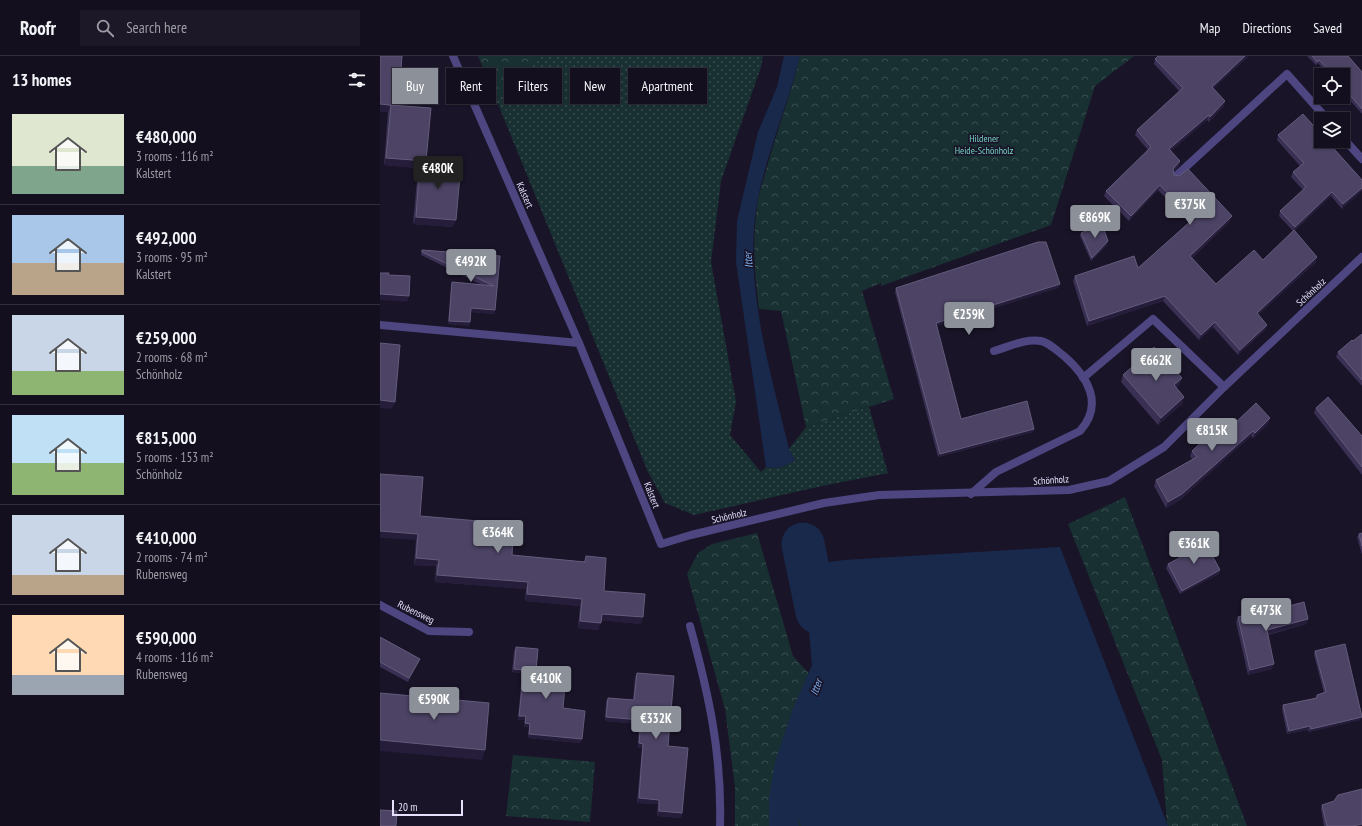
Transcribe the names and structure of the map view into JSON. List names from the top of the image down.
{
  "streets": {
    "street": ["Kalstert", "Schönholz", "Rubensweg"]
  },
  "crossings": [
    ["Kalstert", "Schönholz"]
  ],
  "water": ["Itter"],
  "parks": ["Hildener Heide-Schönholz"],
  "scale_bar": "20 m",
  "page": {
    "header": "Roofr",
    "search": "Search here",
    "nav": ["Map", "Directions", "Saved"],
    "heading": "13 homes",
    "chip": [
      "Buy",
      "Rent",
      "Filters",
      "New",
      "Apartment"
    ],
    "list": [
      {
        "name": "€480,000",
        "note": "3 rooms · 116 m² · Kalstert"
      },
      {
        "name": "€492,000",
        "note": "3 rooms · 95 m² · Kalstert"
      },
      {
        "name": "€259,000",
        "note": "2 rooms · 68 m² · Schönholz"
      },
      {
        "name": "€815,000",
        "note": "5 rooms · 153 m² · Schönholz"
      },
      {
        "name": "€410,000",
        "note": "2 rooms · 74 m² · Rubensweg"
      },
      {
        "name": "€590,000",
        "note": "4 rooms · 116 m² · Rubensweg"
      }
    ],
    "price": [
      "€480K",
      "€375K",
      "€869K",
      "€492K",
      "€259K",
      "€662K",
      "€815K",
      "€364K",
      "€361K",
      "€473K",
      "€410K",
      "€590K",
      "€332K"
    ],
    "scale": "20 m"
  }
}
